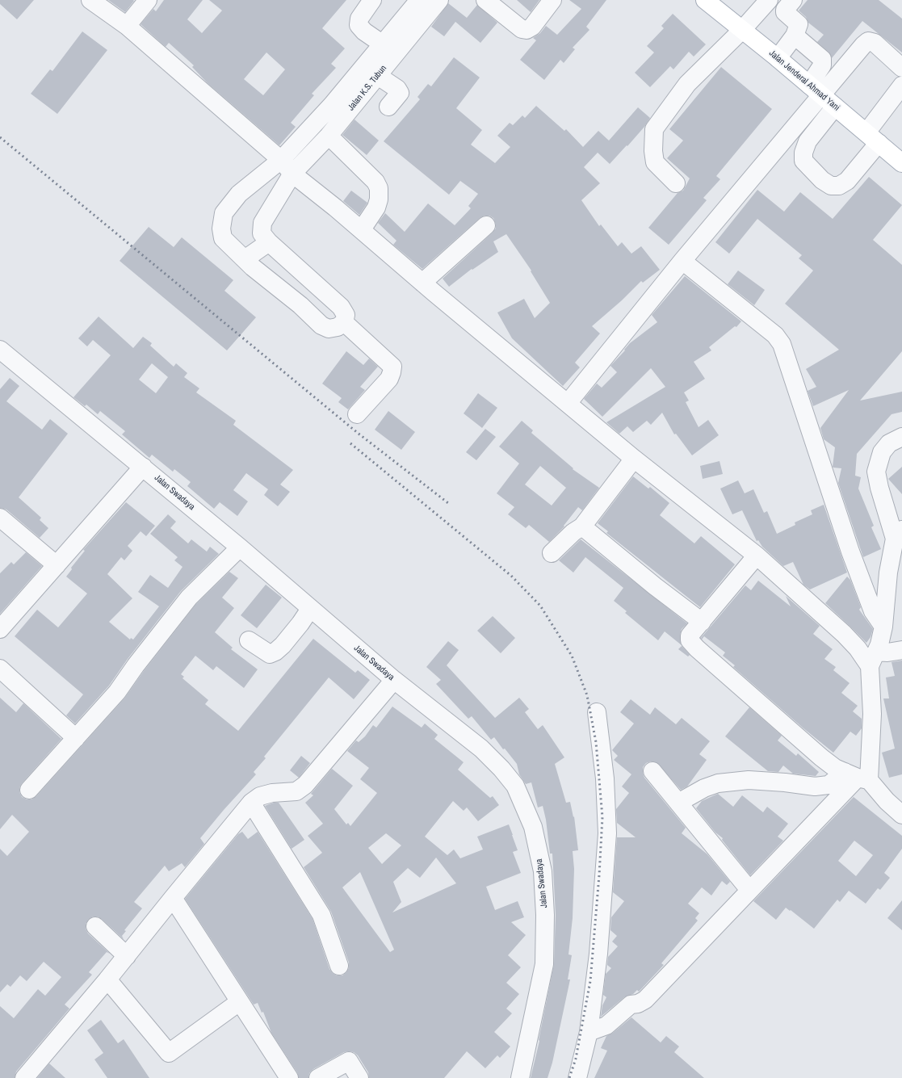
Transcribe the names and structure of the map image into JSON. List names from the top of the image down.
{
  "streets": {
    "main road": ["Jalan Jenderal Ahmad Yani"],
    "street": ["Jalan K.S. Tubun", "Jalan Swadaya"]
  }
}
